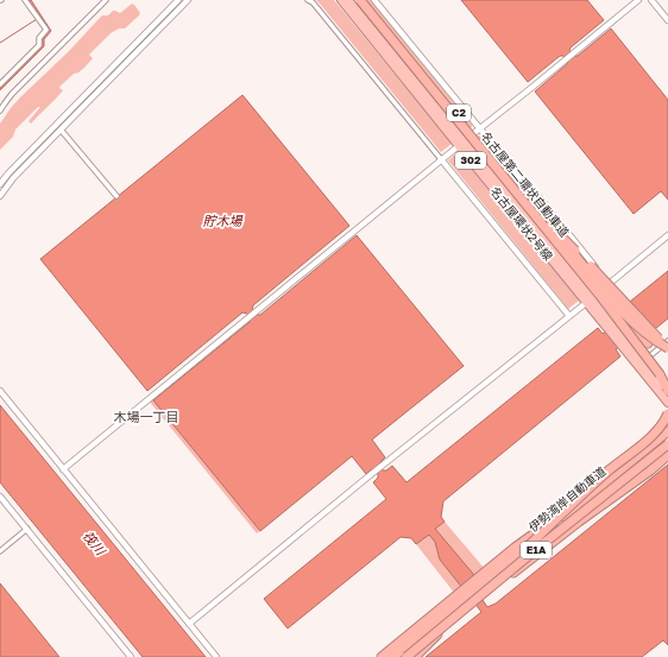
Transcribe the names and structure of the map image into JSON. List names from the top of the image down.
{
  "streets": {
    "highway": [
      "C2",
      "302",
      "名古屋第二環状自動車道",
      "名古屋環状2号線",
      "伊勢湾岸自動車道",
      "E1A"
    ]
  },
  "crossings": [
    ["名古屋第二環状自動車道", "名古屋環状2号線"]
  ],
  "districts": ["木場一丁目"],
  "water": ["貯木場", "筏川"]
}
